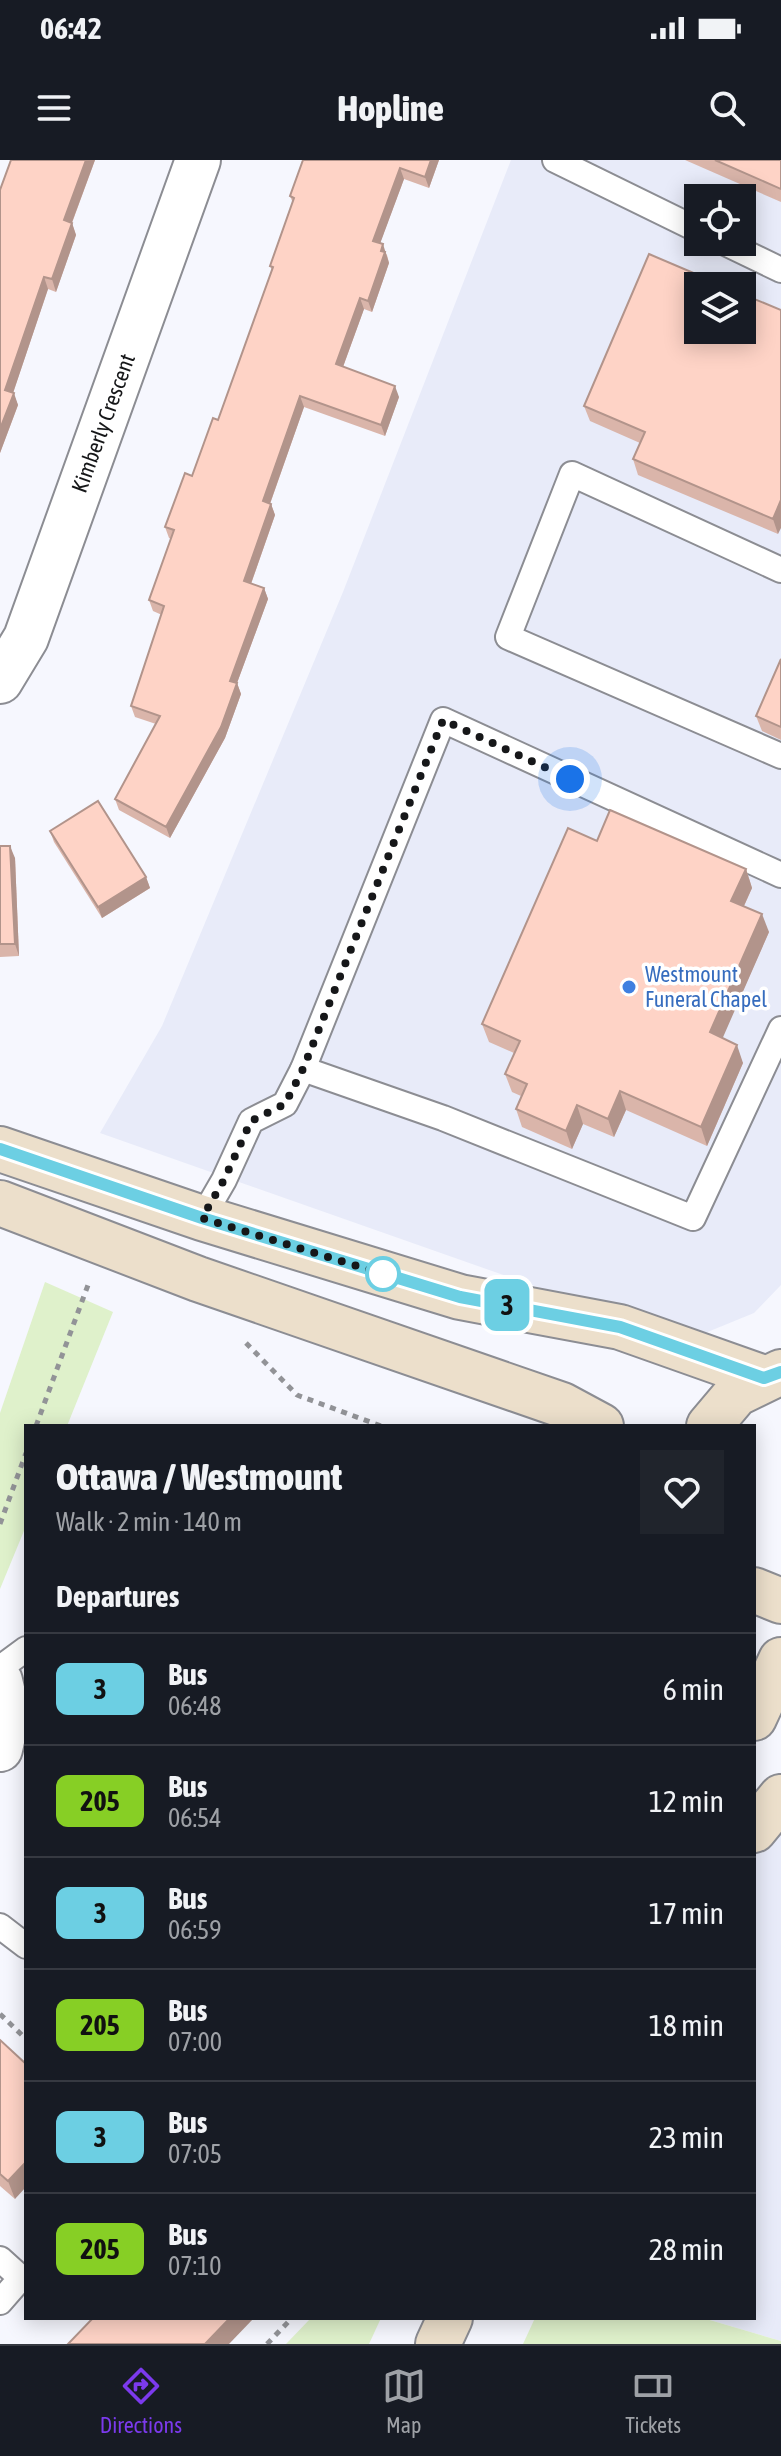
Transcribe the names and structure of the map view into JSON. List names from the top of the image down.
{
  "streets": {
    "street": ["Kimberly Crescent"]
  },
  "places": ["Westmount Funeral Chapel"],
  "lines": ["bus line 3"],
  "page": {
    "status": "06:42",
    "header": "Hopline",
    "on_map": "3",
    "heading": [
      ["Ottawa / Westmount", "Walk · 2 min · 140 m"],
      "Departures"
    ],
    "list": [
      {
        "mark": "3",
        "name": "Bus",
        "note": "06:48",
        "value": "6 min"
      },
      {
        "mark": "205",
        "name": "Bus",
        "note": "06:54",
        "value": "12 min"
      },
      {
        "mark": "3",
        "name": "Bus",
        "note": "06:59",
        "value": "17 min"
      },
      {
        "mark": "205",
        "name": "Bus",
        "note": "07:00",
        "value": "18 min"
      },
      {
        "mark": "3",
        "name": "Bus",
        "note": "07:05",
        "value": "23 min"
      },
      {
        "mark": "205",
        "name": "Bus",
        "note": "07:10",
        "value": "28 min"
      }
    ],
    "tabs": ["Directions", "Map", "Tickets"]
  }
}
